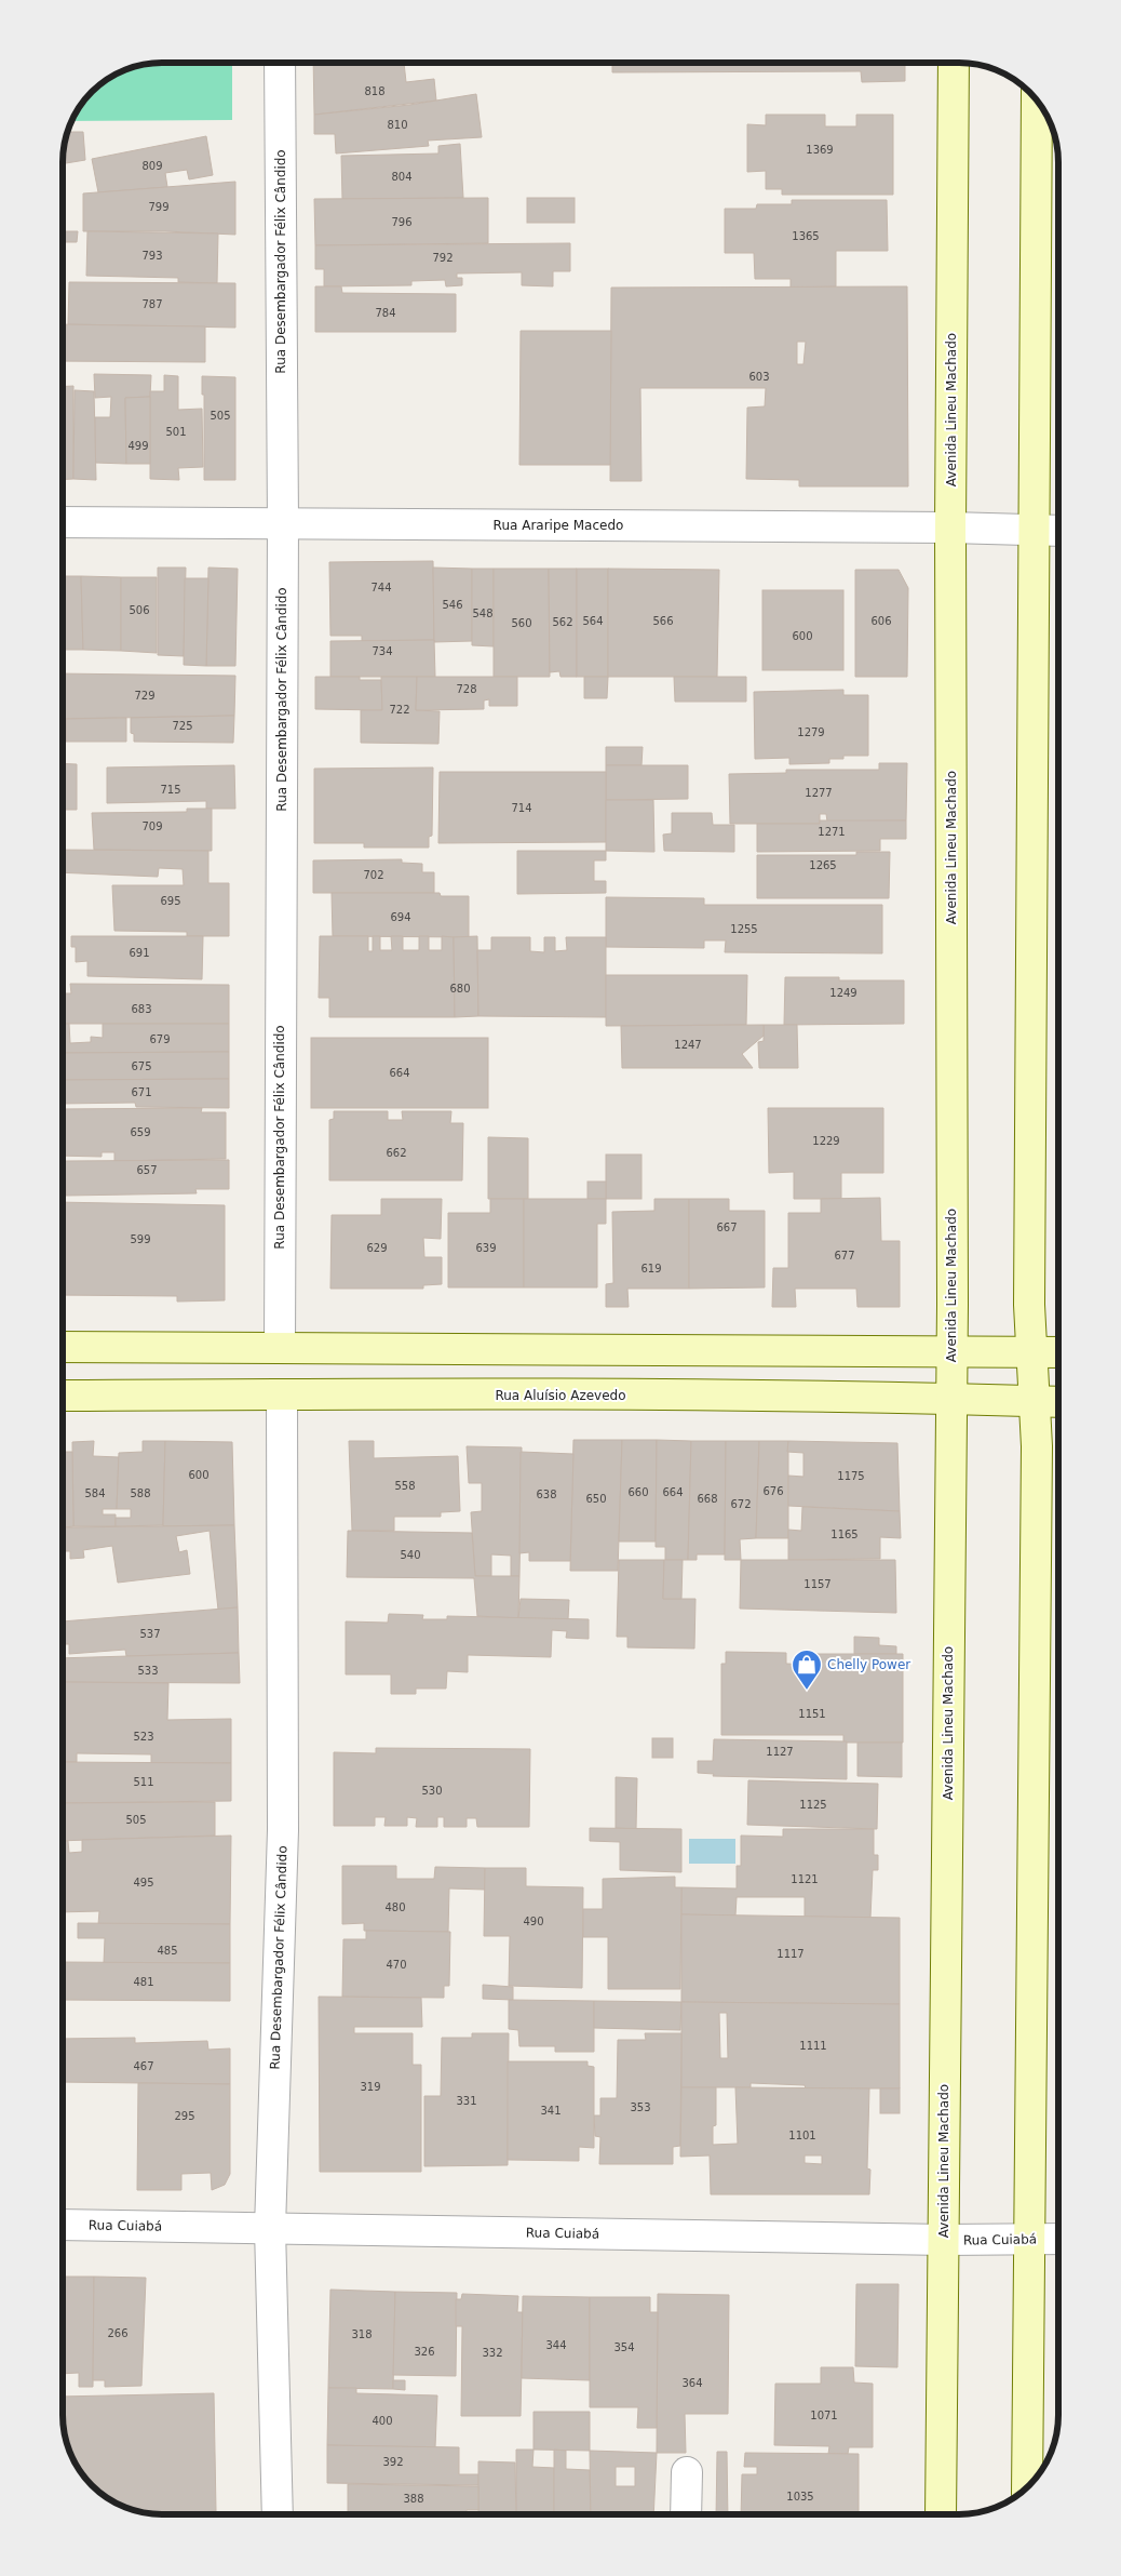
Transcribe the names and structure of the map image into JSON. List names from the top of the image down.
{
  "streets": {
    "street": [
      "Rua Desembargador Félix Cândido",
      "Avenida Lineu Machado",
      "Rua Araripe Macedo",
      "Rua Aluísio Azevedo",
      "Rua Cuiabá"
    ]
  },
  "crossings": [
    ["Rua Desembargador Félix Cândido", "Rua Araripe Macedo"],
    ["Rua Desembargador Félix Cândido", "Rua Aluísio Azevedo"],
    ["Rua Desembargador Félix Cândido", "Rua Cuiabá"],
    ["Avenida Lineu Machado", "Rua Araripe Macedo"],
    ["Avenida Lineu Machado", "Rua Aluísio Azevedo"],
    ["Avenida Lineu Machado", "Rua Cuiabá"]
  ],
  "places": {
    "shop": ["Chelly Power"]
  },
  "house_numbers": [
    "818",
    "810",
    "1369",
    "809",
    "804",
    "799",
    "796",
    "1365",
    "793",
    "792",
    "787",
    "784",
    "603",
    "505",
    "501",
    "499",
    "744",
    "546",
    "506",
    "548",
    "564",
    "566",
    "606",
    "562",
    "560",
    "600",
    "734",
    "728",
    "729",
    "722",
    "725",
    "1279",
    "715",
    "1277",
    "714",
    "709",
    "1271",
    "1265",
    "702",
    "695",
    "694",
    "1255",
    "691",
    "680",
    "1249",
    "683",
    "679",
    "1247",
    "675",
    "664",
    "671",
    "659",
    "1229",
    "662",
    "657",
    "667",
    "599",
    "629",
    "639",
    "677",
    "619",
    "600",
    "1175",
    "558",
    "676",
    "660",
    "664",
    "584",
    "588",
    "638",
    "650",
    "668",
    "672",
    "1165",
    "540",
    "1157",
    "537",
    "533",
    "1151",
    "523",
    "1127",
    "511",
    "530",
    "1125",
    "505",
    "1121",
    "495",
    "480",
    "490",
    "485",
    "1117",
    "470",
    "481",
    "1111",
    "467",
    "319",
    "331",
    "353",
    "341",
    "295",
    "1101",
    "266",
    "318",
    "344",
    "354",
    "326",
    "332",
    "364",
    "1071",
    "400",
    "392",
    "1035",
    "388"
  ]
}
